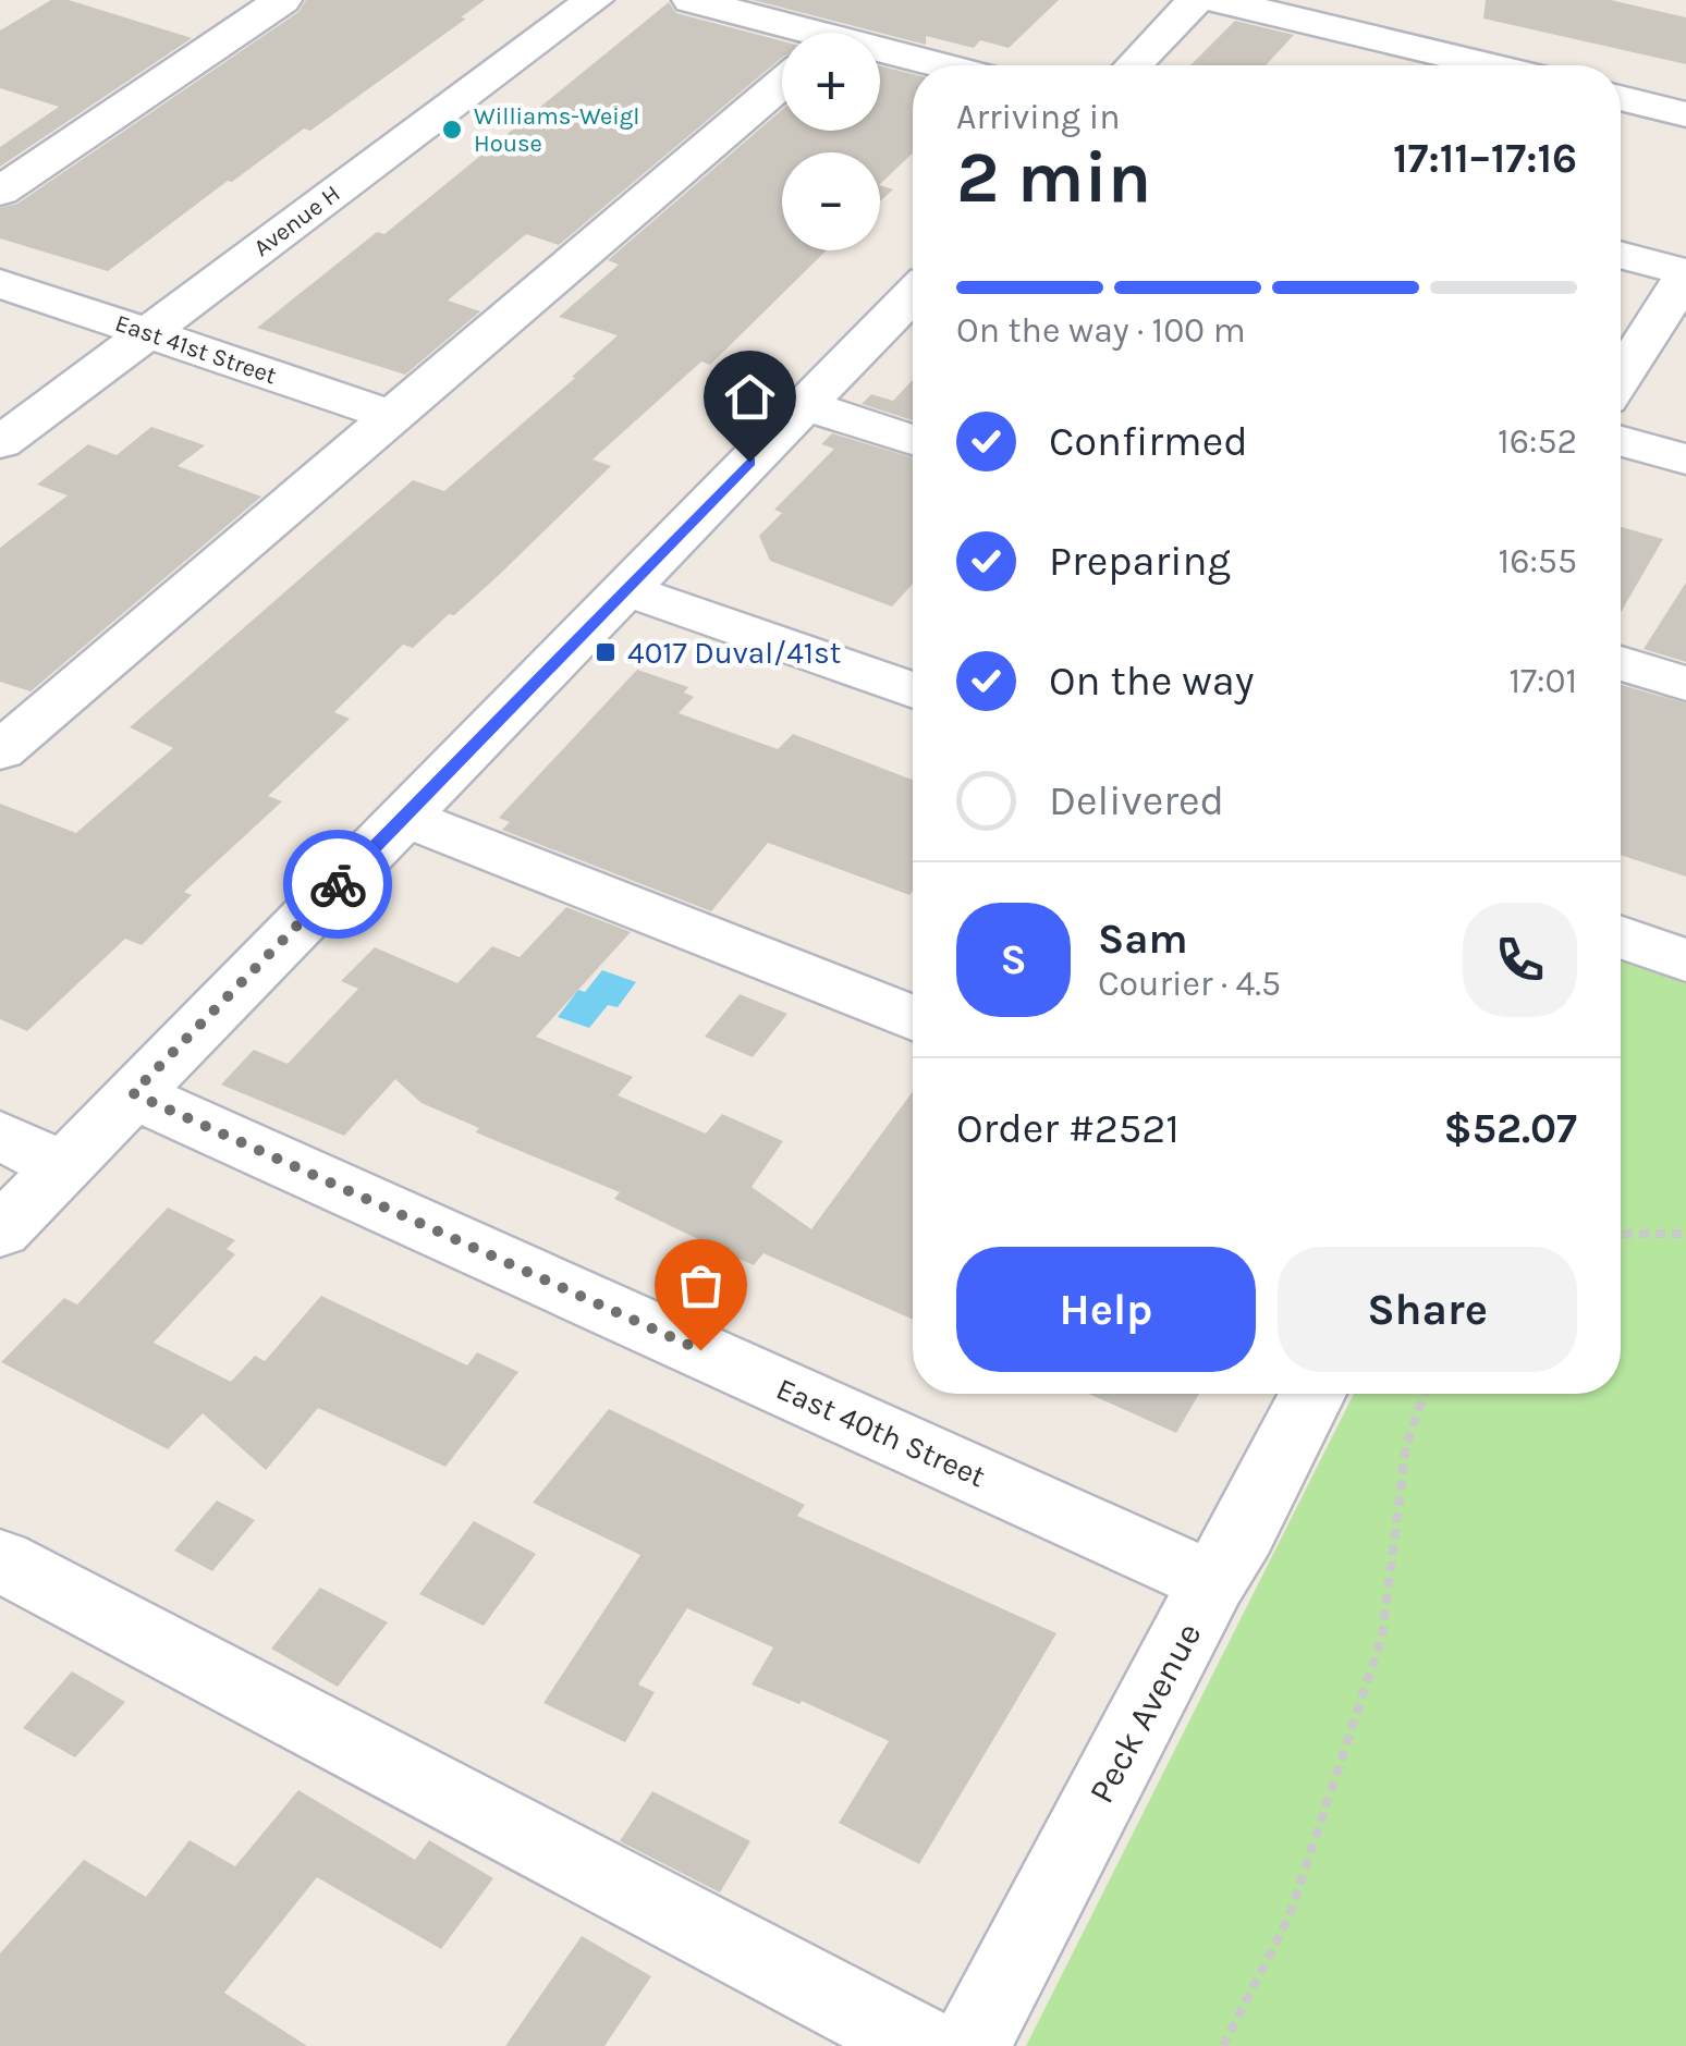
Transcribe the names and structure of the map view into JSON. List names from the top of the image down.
{
  "streets": {
    "street": [
      "Avenue H",
      "East 41st Street",
      "East 40th Street",
      "Peck Avenue"
    ]
  },
  "crossings": [
    ["Avenue H", "East 41st Street"],
    ["East 40th Street", "Peck Avenue"]
  ],
  "places": {
    "other": ["Williams-Weigl House"],
    "transit": ["4017 Duval/41st"]
  },
  "page": {
    "map_buttons": ["+", "−"],
    "heading": ["2 min", "Arriving in", "17:11–17:16"],
    "panel": [
      "Sam",
      "Courier · 4.5",
      "Order #2521",
      "$52.07"
    ],
    "bar": "On the way · 100 m",
    "list": [
      ["Confirmed", "16:52"],
      ["Preparing", "16:55"],
      ["On the way", "17:01"],
      "Delivered"
    ],
    "round": "S",
    "buttons": ["Help", "Share"]
  }
}
